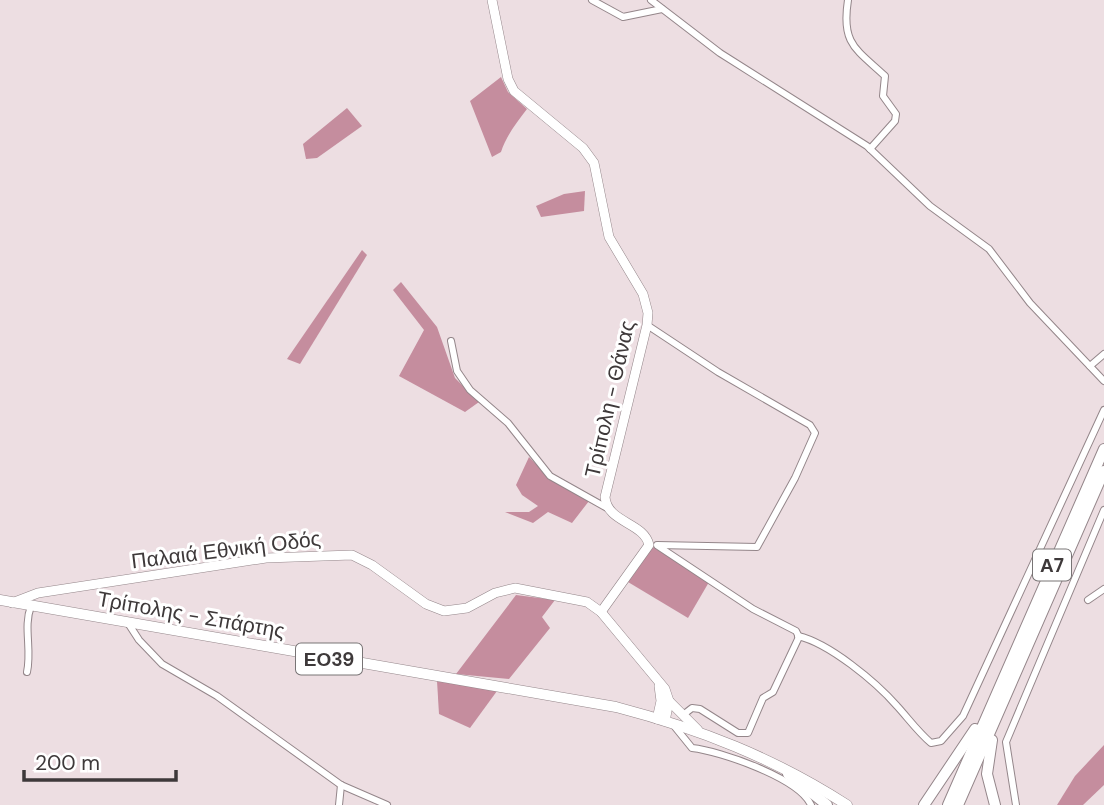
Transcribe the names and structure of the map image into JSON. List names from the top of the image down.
{
  "streets": {
    "highway": ["Α7"],
    "main road": [
      "Τρίπολη - Θάνας",
      "Παλαιά Εθνική Οδός",
      "Τρίπολης - Σπάρτης",
      "ΕΟ39"
    ]
  },
  "crossings": [
    ["Παλαιά Εθνική Οδός", "Τρίπολης - Σπάρτης"]
  ],
  "scale_bar": "200 m"
}
